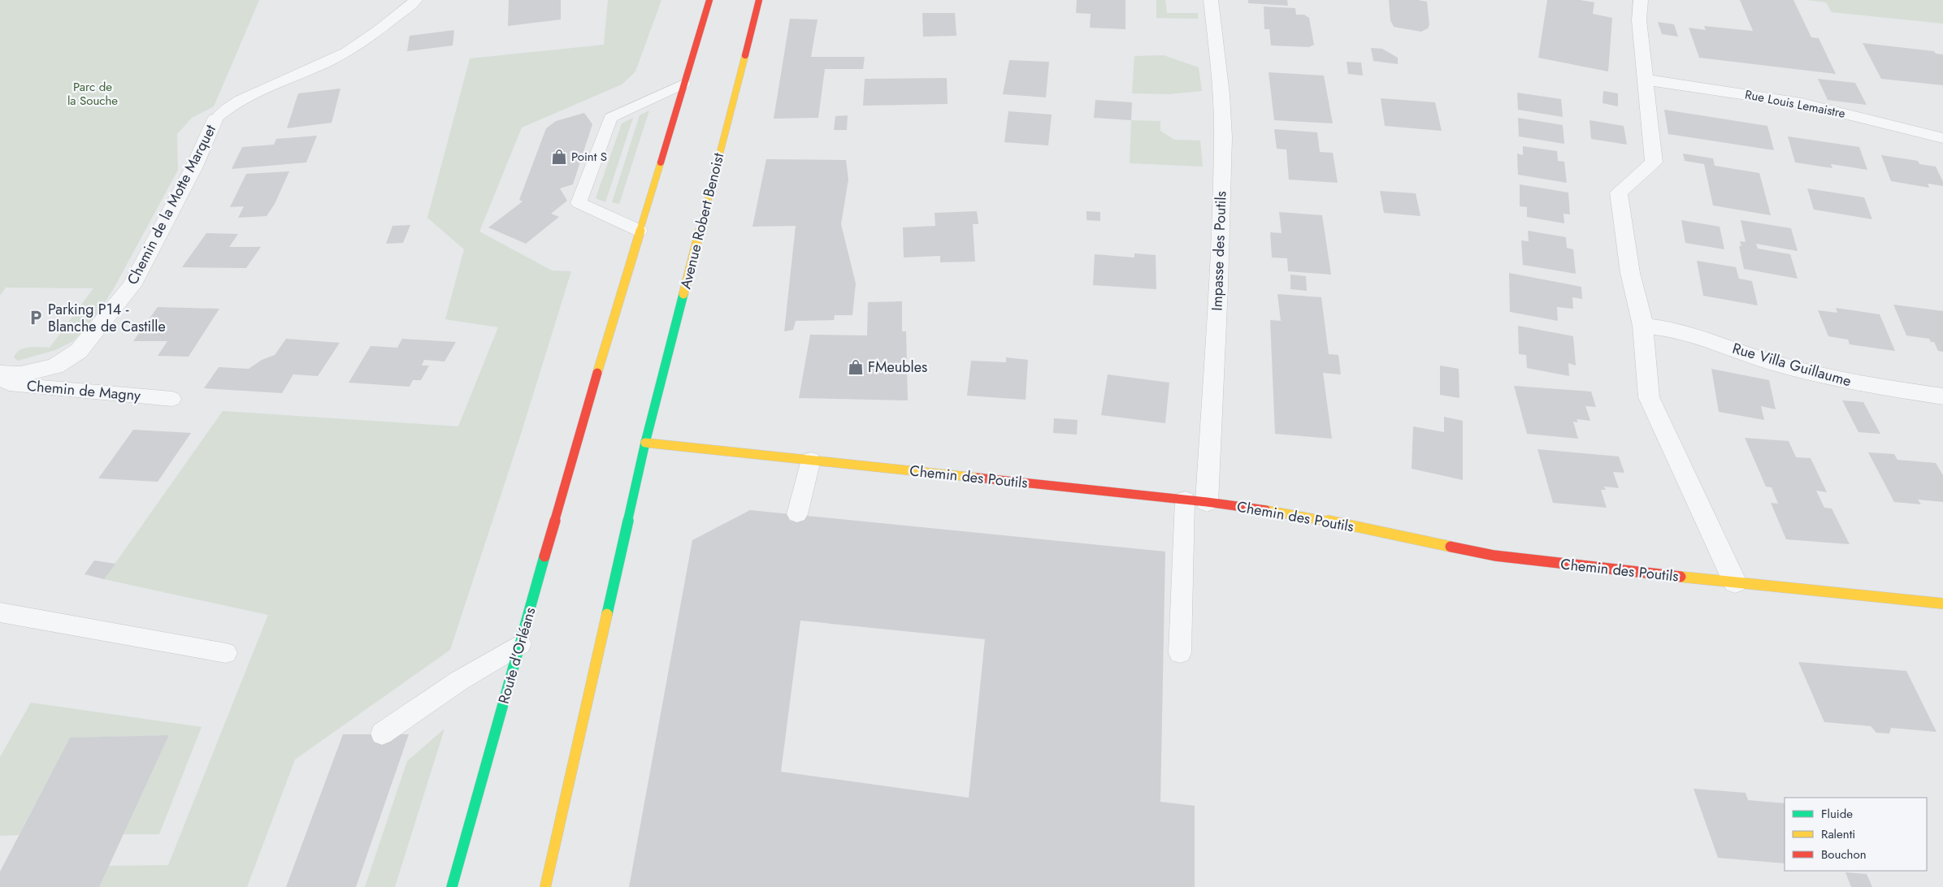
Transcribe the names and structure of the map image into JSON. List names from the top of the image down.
{
  "streets": {
    "main road": ["Avenue Robert Benoist", "Chemin des Poutils", "Route d'Orléans"],
    "street": [
      "Rue Louis Lemaistre",
      "Chemin de la Motte Marquet",
      "Impasse des Poutils",
      "Rue Villa Guillaume"
    ],
    "lane": ["Chemin de Magny"]
  },
  "crossings": [
    ["Chemin de la Motte Marquet", "Chemin de Magny"],
    ["Avenue Robert Benoist", "Chemin des Poutils"],
    ["Impasse des Poutils", "Chemin des Poutils"]
  ],
  "parks": ["Parc de la Souche"],
  "places": {
    "shop": ["Point S", "FMeubles"],
    "parking": ["Parking P14 - Blanche de Castille"]
  },
  "legend": ["Fluide", "Ralenti", "Bouchon"]
}
